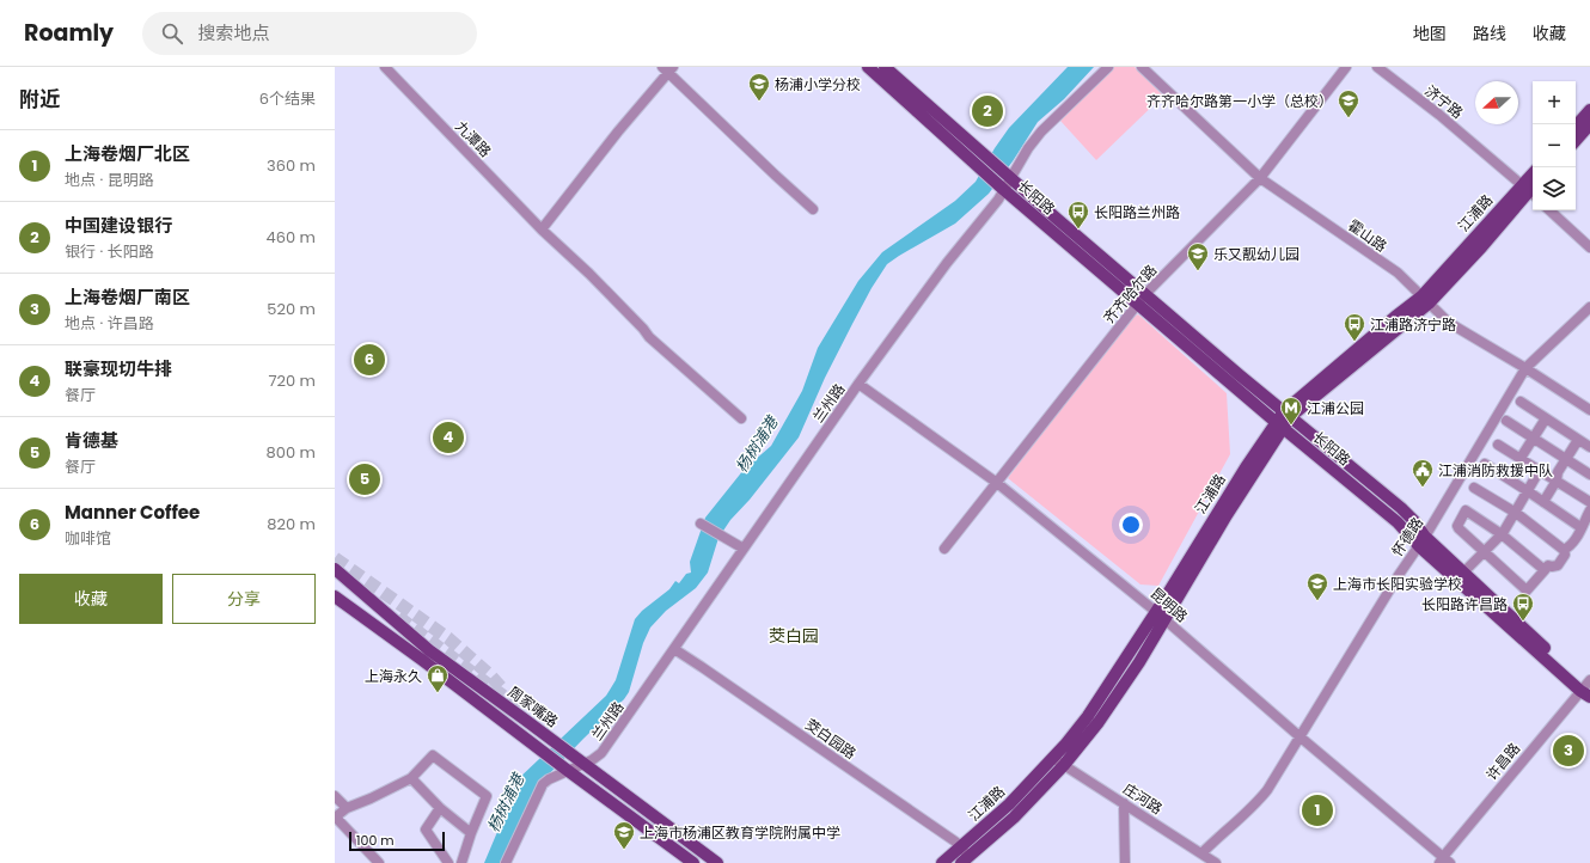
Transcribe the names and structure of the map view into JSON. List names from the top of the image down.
{
  "streets": {
    "main road": ["长阳路", "江浦路", "周家嘴路"],
    "street": [
      "济宁路",
      "九潭路",
      "霍山路",
      "齐齐哈尔路",
      "兰州路",
      "怀德路",
      "昆明路",
      "茭白园路",
      "许昌路",
      "庄河路"
    ]
  },
  "crossings": [
    ["济宁路", "江浦路"],
    ["长阳路", "江浦路"],
    ["长阳路", "齐齐哈尔路"],
    ["长阳路", "兰州路"],
    ["长阳路", "怀德路"],
    ["长阳路", "许昌路"],
    ["江浦路", "霍山路"],
    ["江浦路", "昆明路"],
    ["江浦路", "茭白园路"],
    ["江浦路", "庄河路"],
    ["霍山路", "齐齐哈尔路"],
    ["霍山路", "怀德路"],
    ["齐齐哈尔路", "昆明路"],
    ["兰州路", "昆明路"],
    ["兰州路", "周家嘴路"],
    ["兰州路", "茭白园路"],
    ["怀德路", "昆明路"],
    ["怀德路", "庄河路"],
    ["昆明路", "许昌路"]
  ],
  "districts": ["茭白园"],
  "water": ["杨树浦港"],
  "places": {
    "school or university": [
      "杨浦小学分校",
      "齐齐哈尔路第一小学（总校）",
      "乐又靓幼儿园",
      "上海市长阳实验学校",
      "上海市杨浦区教育学院附属中学"
    ],
    "bus stop": ["长阳路兰州路", "江浦路济宁路", "长阳路许昌路"],
    "metro station": ["江浦公园"],
    "public building": ["江浦消防救援中队"],
    "shop": ["上海永久"]
  },
  "scale_bar": "100 m",
  "north": "left",
  "page": {
    "header": "Roamly",
    "search": "搜索地点",
    "nav": ["地图", "路线", "收藏"],
    "heading": ["附近", "6个结果"],
    "map_buttons": ["+", "−"],
    "pins": [
      "2",
      "6",
      "4",
      "5",
      "3",
      "1"
    ],
    "list": [
      {
        "mark": "1",
        "name": "上海卷烟厂北区",
        "note": "地点 · 昆明路",
        "value": "360 m"
      },
      {
        "mark": "2",
        "name": "中国建设银行",
        "note": "银行 · 长阳路",
        "value": "460 m"
      },
      {
        "mark": "3",
        "name": "上海卷烟厂南区",
        "note": "地点 · 许昌路",
        "value": "520 m"
      },
      {
        "mark": "4",
        "name": "联豪现切牛排",
        "note": "餐厅",
        "value": "720 m"
      },
      {
        "mark": "5",
        "name": "肯德基",
        "note": "餐厅",
        "value": "800 m"
      },
      {
        "mark": "6",
        "name": "Manner Coffee",
        "note": "咖啡馆",
        "value": "820 m"
      }
    ],
    "buttons": ["收藏", "分享"],
    "scale": "100 m"
  }
}
